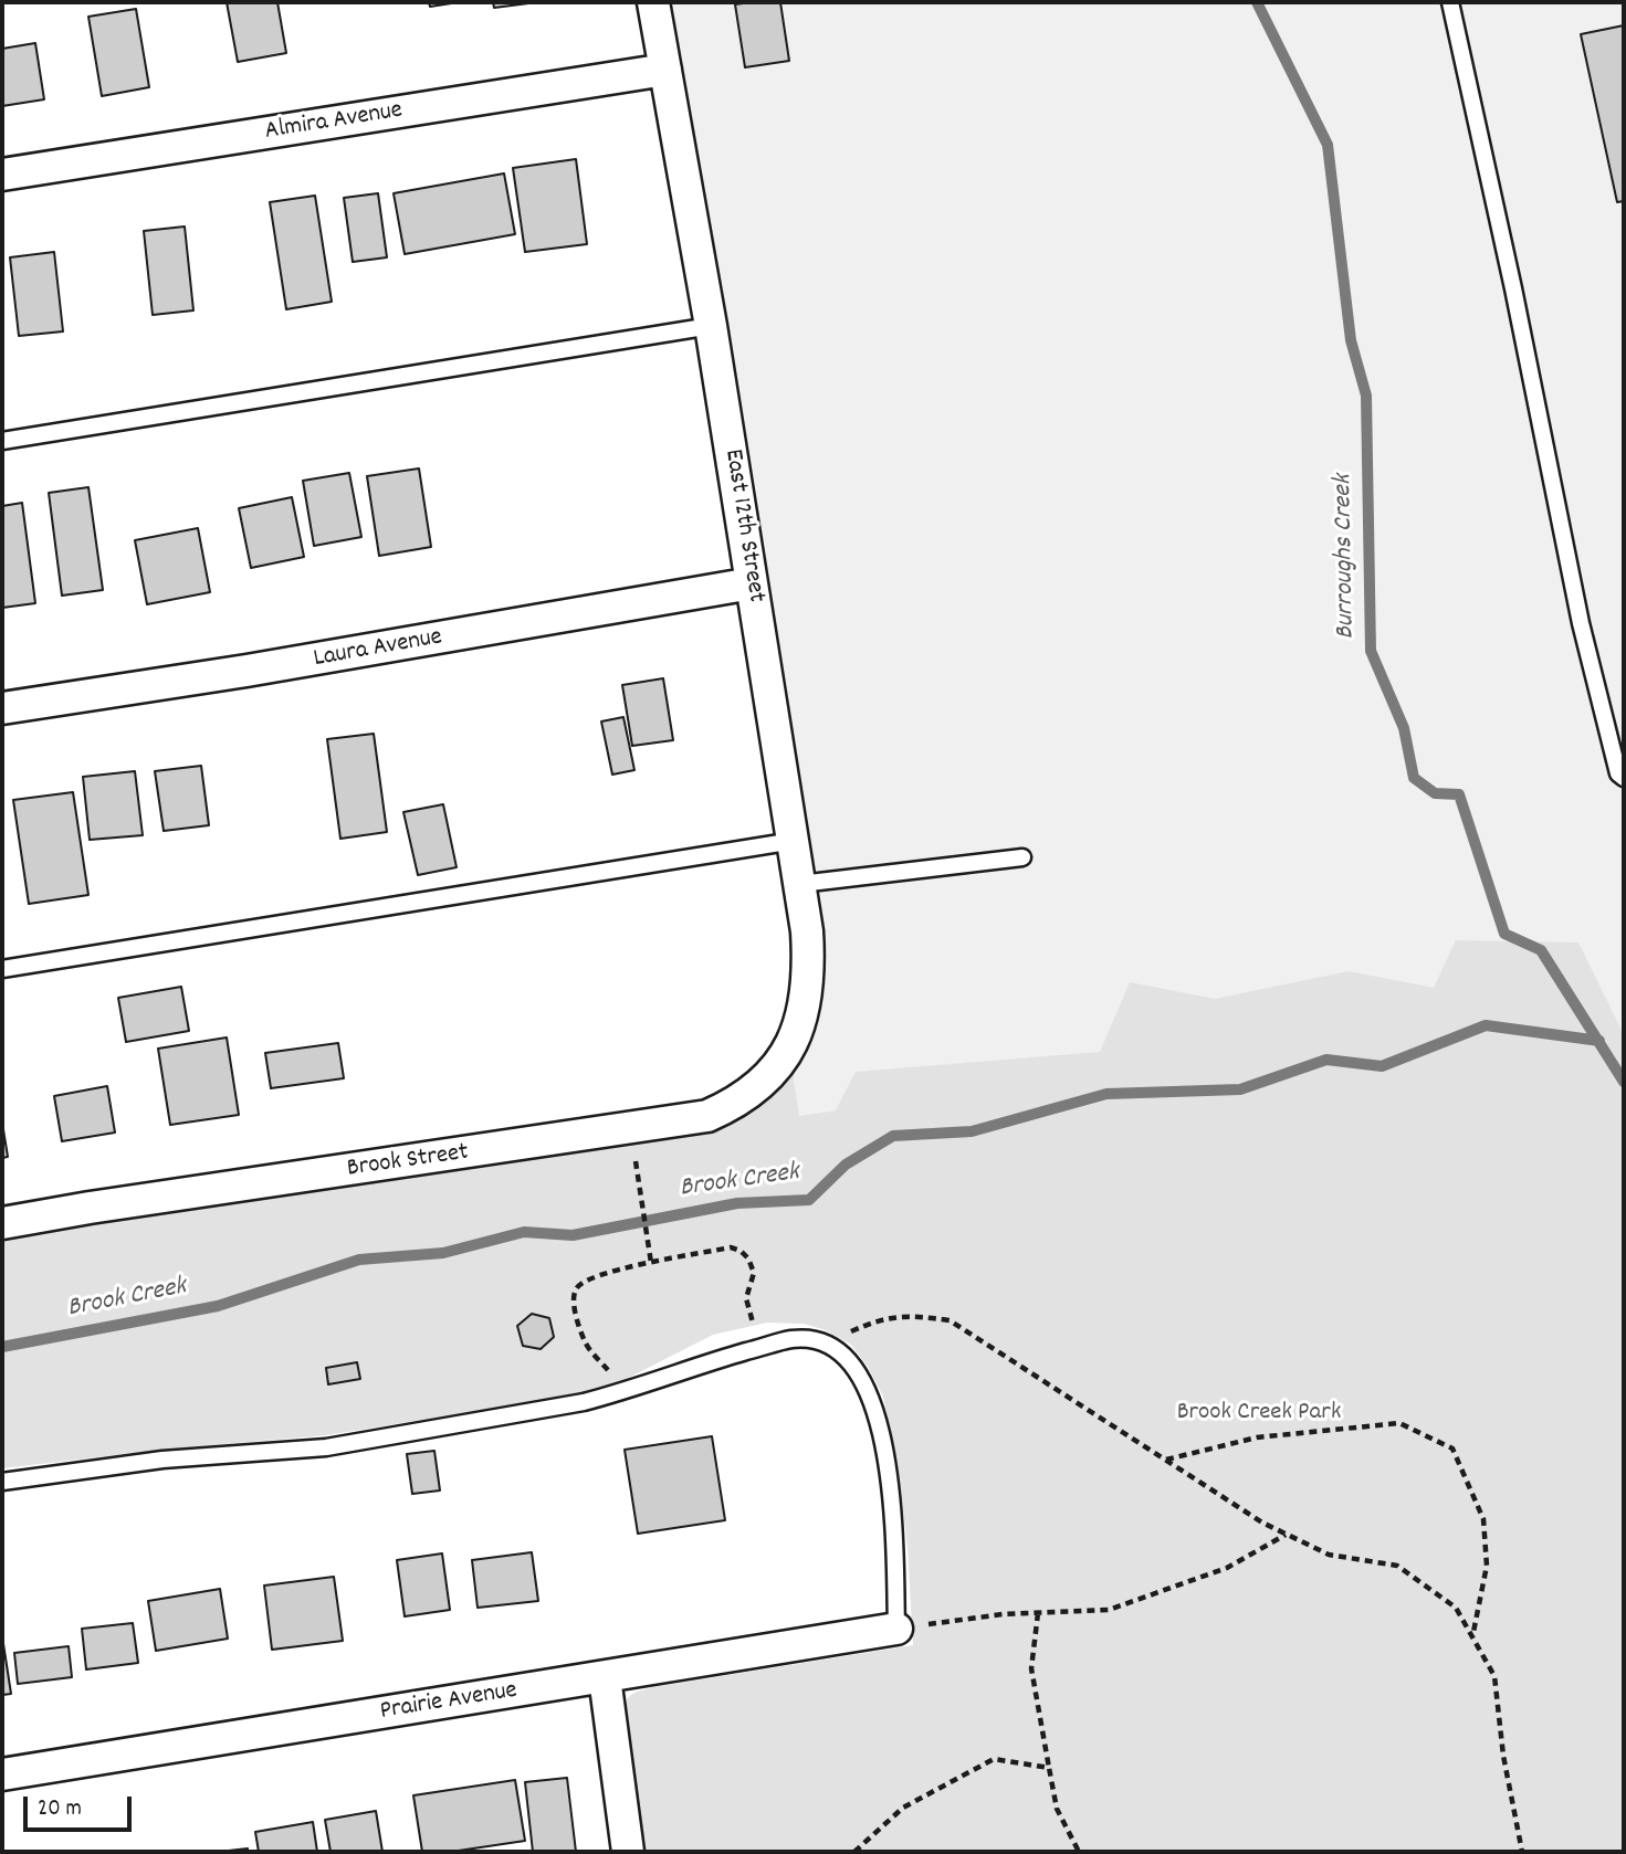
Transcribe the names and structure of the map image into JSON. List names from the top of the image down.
{
  "streets": {
    "street": [
      "Almira Avenue",
      "East 12th Street",
      "Laura Avenue",
      "Brook Street",
      "Prairie Avenue"
    ]
  },
  "crossings": [
    ["Almira Avenue", "East 12th Street"],
    ["East 12th Street", "Laura Avenue"],
    ["East 12th Street", "Brook Street"]
  ],
  "water": ["Burroughs Creek", "Brook Creek"],
  "parks": ["Brook Creek Park"],
  "scale_bar": "20 m"
}
